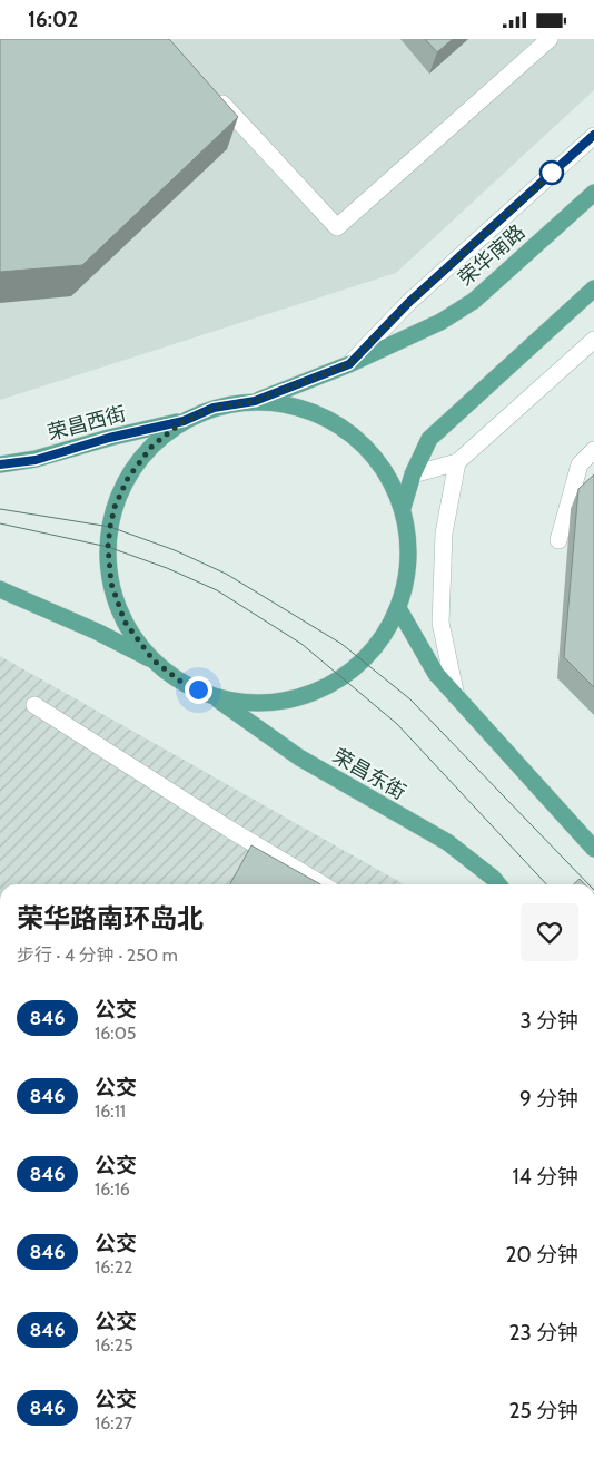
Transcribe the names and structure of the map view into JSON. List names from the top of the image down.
{
  "streets": {
    "main road": ["荣华南路", "荣昌西街", "荣昌东街"]
  },
  "lines": ["bus line 846"],
  "page": {
    "status": "16:02",
    "heading": ["荣华路南环岛北", "步行 · 4 分钟 · 250 m"],
    "list": [
      {
        "mark": "846",
        "name": "公交",
        "note": "16:05",
        "value": "3 分钟"
      },
      {
        "mark": "846",
        "name": "公交",
        "note": "16:11",
        "value": "9 分钟"
      },
      {
        "mark": "846",
        "name": "公交",
        "note": "16:16",
        "value": "14 分钟"
      },
      {
        "mark": "846",
        "name": "公交",
        "note": "16:22",
        "value": "20 分钟"
      },
      {
        "mark": "846",
        "name": "公交",
        "note": "16:25",
        "value": "23 分钟"
      },
      {
        "mark": "846",
        "name": "公交",
        "note": "16:27",
        "value": "25 分钟"
      }
    ]
  }
}
